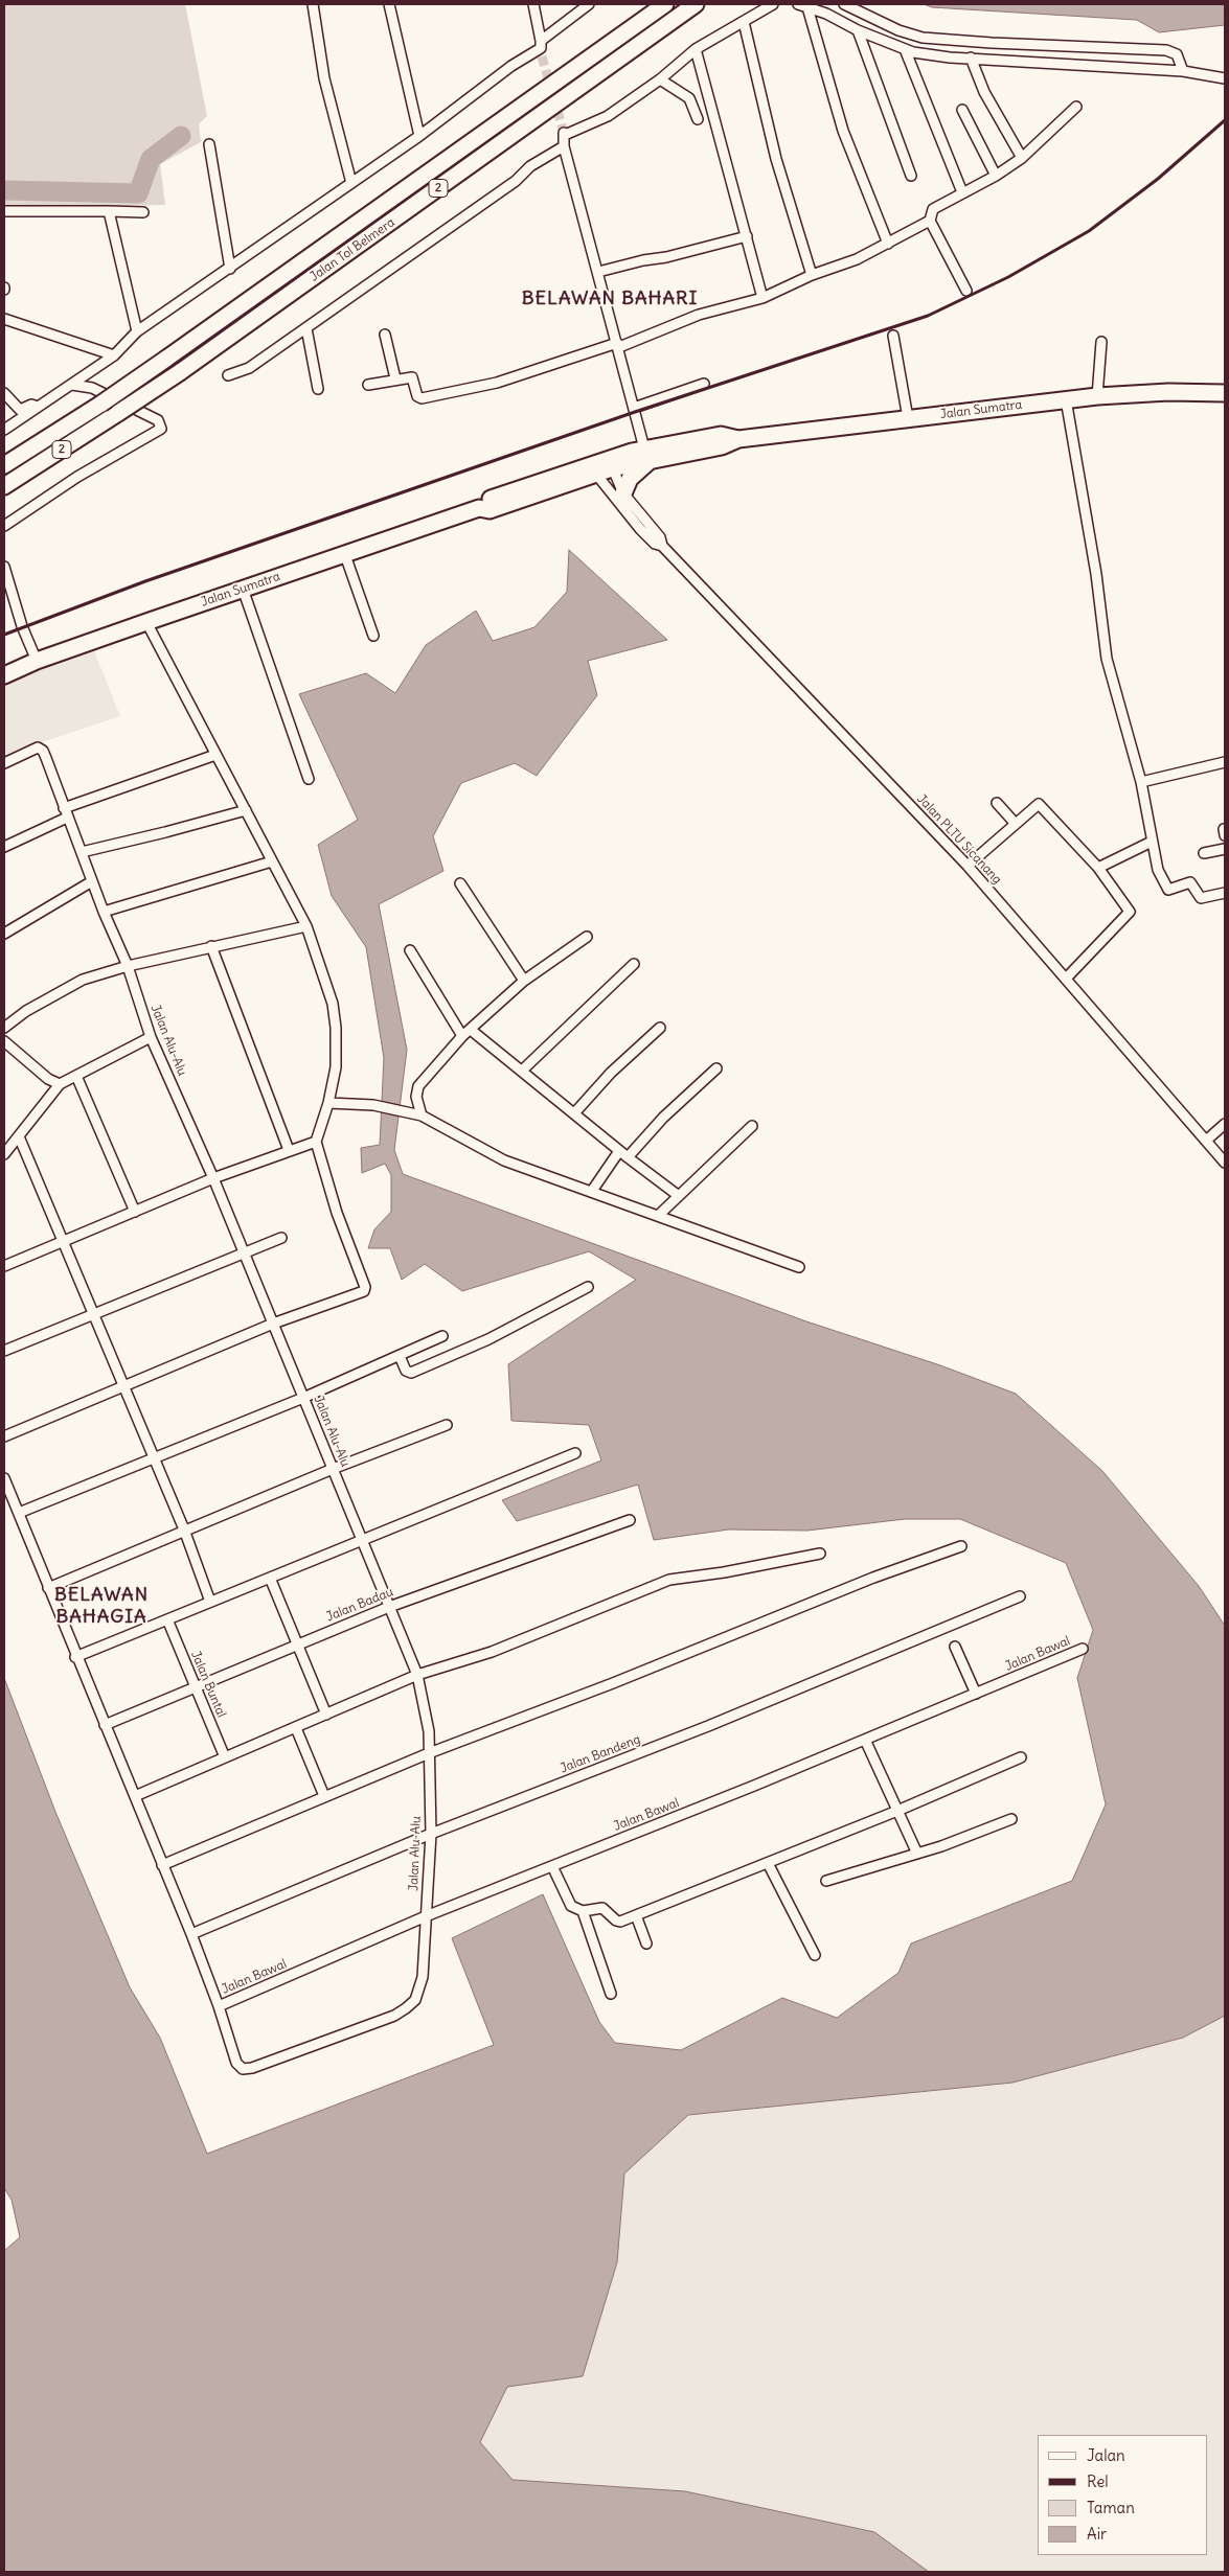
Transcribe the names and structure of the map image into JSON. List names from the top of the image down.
{
  "streets": {
    "highway": ["2", "Jalan Tol Belmera", "Jalan Sumatra"],
    "street": [
      "Jalan PLTU Sicanang",
      "Jalan Alu-Alu",
      "Jalan Badau",
      "Jalan Bawal",
      "Jalan Buntal",
      "Jalan Bandeng"
    ]
  },
  "crossings": [
    ["Jalan Sumatra", "Jalan PLTU Sicanang"],
    ["Jalan Alu-Alu", "Jalan Badau"],
    ["Jalan Alu-Alu", "Jalan Bawal"],
    ["Jalan Alu-Alu", "Jalan Bandeng"],
    ["Jalan Badau", "Jalan Buntal"]
  ],
  "districts": ["BELAWAN BAHARI", "BELAWAN BAHAGIA"],
  "legend": [
    "Jalan",
    "Rel",
    "Taman",
    "Air"
  ]
}
